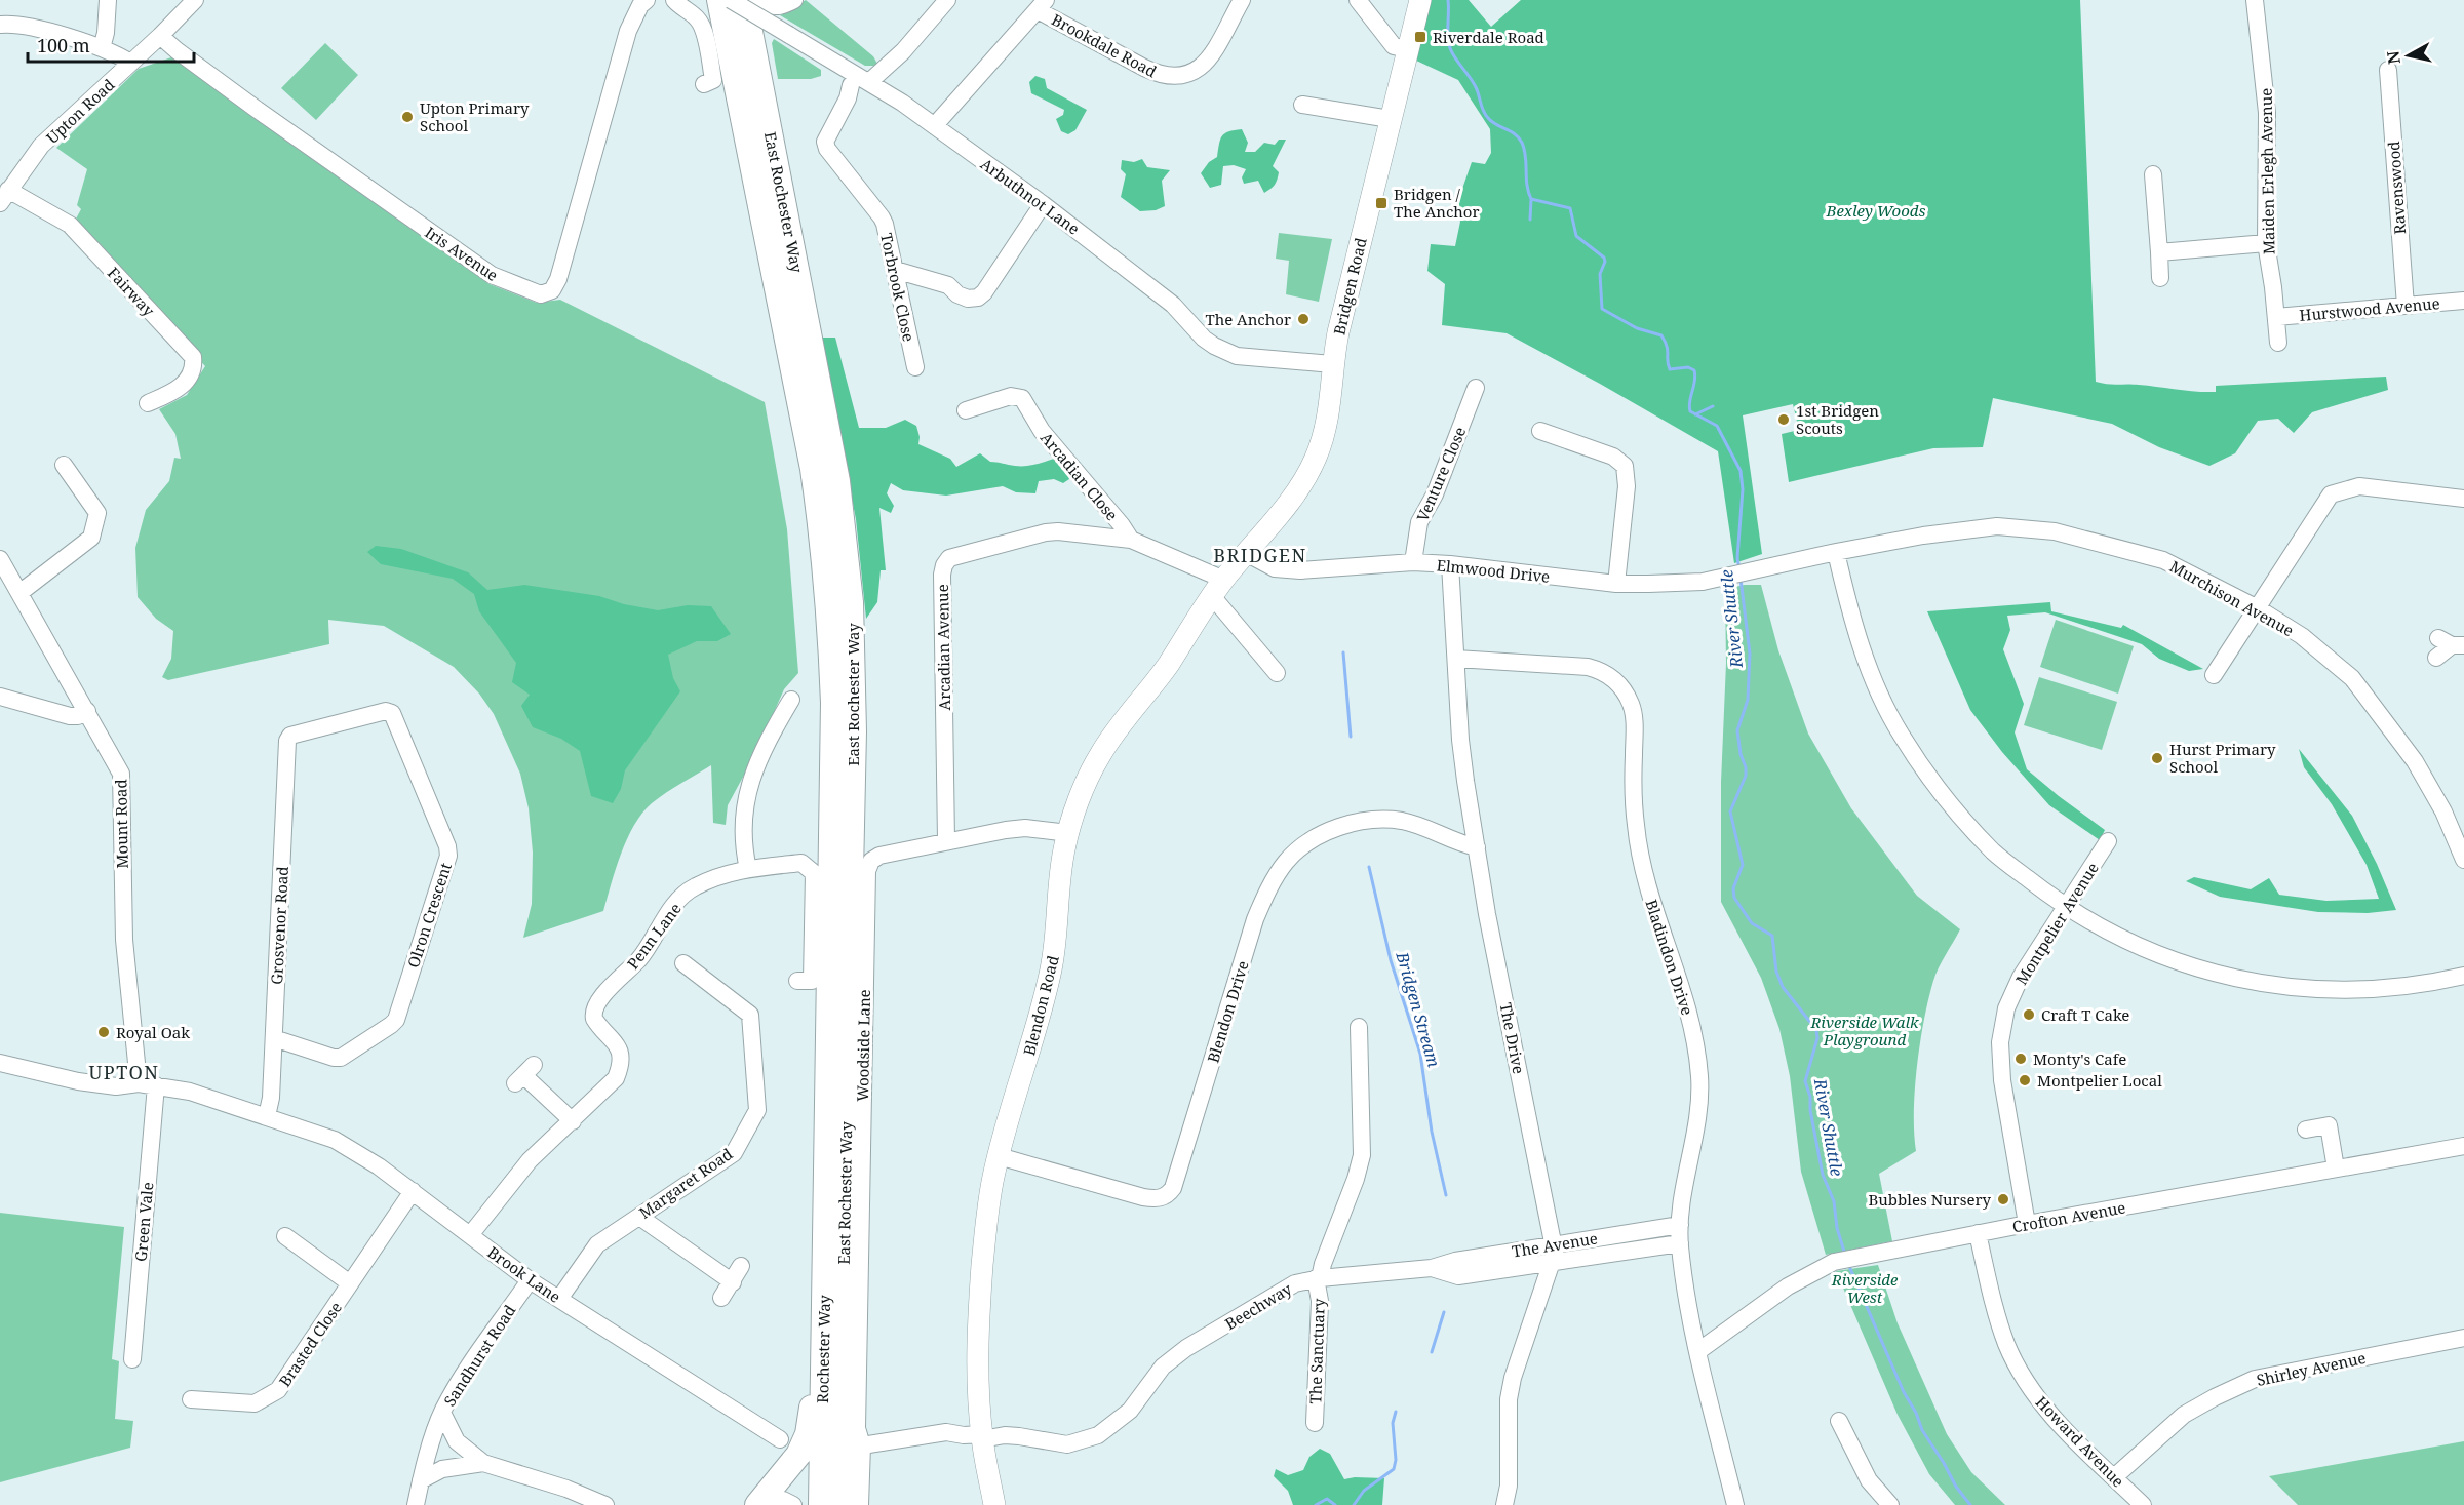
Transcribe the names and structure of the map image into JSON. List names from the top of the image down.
{
  "streets": {
    "highway": ["East Rochester Way", "Rochester Way"],
    "main road": ["Bridgen Road", "Blendon Road"],
    "street": [
      "Brookdale Road",
      "Upton Road",
      "Maiden Erlegh Avenue",
      "Ravenswood",
      "Arbuthnot Lane",
      "Iris Avenue",
      "Torbrook Close",
      "Fairway",
      "Hurstwood Avenue",
      "Venture Close",
      "Arcadian Close",
      "Elmwood Drive",
      "Murchison Avenue",
      "Arcadian Avenue",
      "Mount Road",
      "Olron Crescent",
      "Montpelier Avenue",
      "Grosvenor Road",
      "Penn Lane",
      "Bladindon Drive",
      "Blendon Drive",
      "The Drive",
      "Woodside Lane",
      "Margaret Road",
      "Crofton Avenue",
      "Green Vale",
      "The Avenue",
      "Brook Lane",
      "Beechway",
      "Brasted Close",
      "The Sanctuary",
      "Sandhurst Road",
      "Shirley Avenue",
      "Howard Avenue"
    ]
  },
  "crossings": [
    ["Upton Road", "Iris Avenue"],
    ["Upton Road", "Fairway"],
    ["Maiden Erlegh Avenue", "Hurstwood Avenue"],
    ["Ravenswood", "Hurstwood Avenue"],
    ["Arbuthnot Lane", "Bridgen Road"],
    ["East Rochester Way", "Rochester Way"],
    ["Bridgen Road", "Elmwood Drive"],
    ["Bridgen Road", "Blendon Road"],
    ["Venture Close", "Elmwood Drive"],
    ["Arcadian Close", "Arcadian Avenue"],
    ["Elmwood Drive", "Murchison Avenue"],
    ["Elmwood Drive", "Blendon Road"],
    ["Elmwood Drive", "The Drive"],
    ["Arcadian Avenue", "Blendon Road"],
    ["Arcadian Avenue", "Woodside Lane"],
    ["Mount Road", "Brook Lane"],
    ["Olron Crescent", "Grosvenor Road"],
    ["Montpelier Avenue", "Crofton Avenue"],
    ["Grosvenor Road", "Brook Lane"],
    ["Bladindon Drive", "The Drive"],
    ["Bladindon Drive", "Crofton Avenue"],
    ["Bladindon Drive", "The Avenue"],
    ["Blendon Road", "Blendon Drive"],
    ["Blendon Road", "Woodside Lane"],
    ["Blendon Road", "Beechway"],
    ["Blendon Drive", "The Drive"],
    ["The Drive", "The Avenue"],
    ["Woodside Lane", "Beechway"],
    ["Margaret Road", "Brook Lane"],
    ["Crofton Avenue", "Howard Avenue"],
    ["Green Vale", "Brook Lane"],
    ["The Avenue", "Beechway"],
    ["The Avenue", "The Sanctuary"],
    ["Brook Lane", "Brasted Close"],
    ["Brook Lane", "Sandhurst Road"],
    ["Beechway", "The Sanctuary"],
    ["Shirley Avenue", "Howard Avenue"]
  ],
  "districts": ["BRIDGEN", "UPTON"],
  "water": ["River Shuttle", "Bridgen Stream"],
  "parks": ["Bexley Woods", "Riverside Walk Playground", "Riverside West"],
  "places": {
    "transit": ["Riverdale Road", "Bridgen / The Anchor"],
    "other": [
      "Upton Primary School",
      "The Anchor",
      "1st Bridgen Scouts",
      "Hurst Primary School",
      "Craft T Cake",
      "Royal Oak",
      "Monty's Cafe",
      "Montpelier Local",
      "Bubbles Nursery"
    ]
  },
  "scale_bar": "100 m",
  "north": "left"
}
